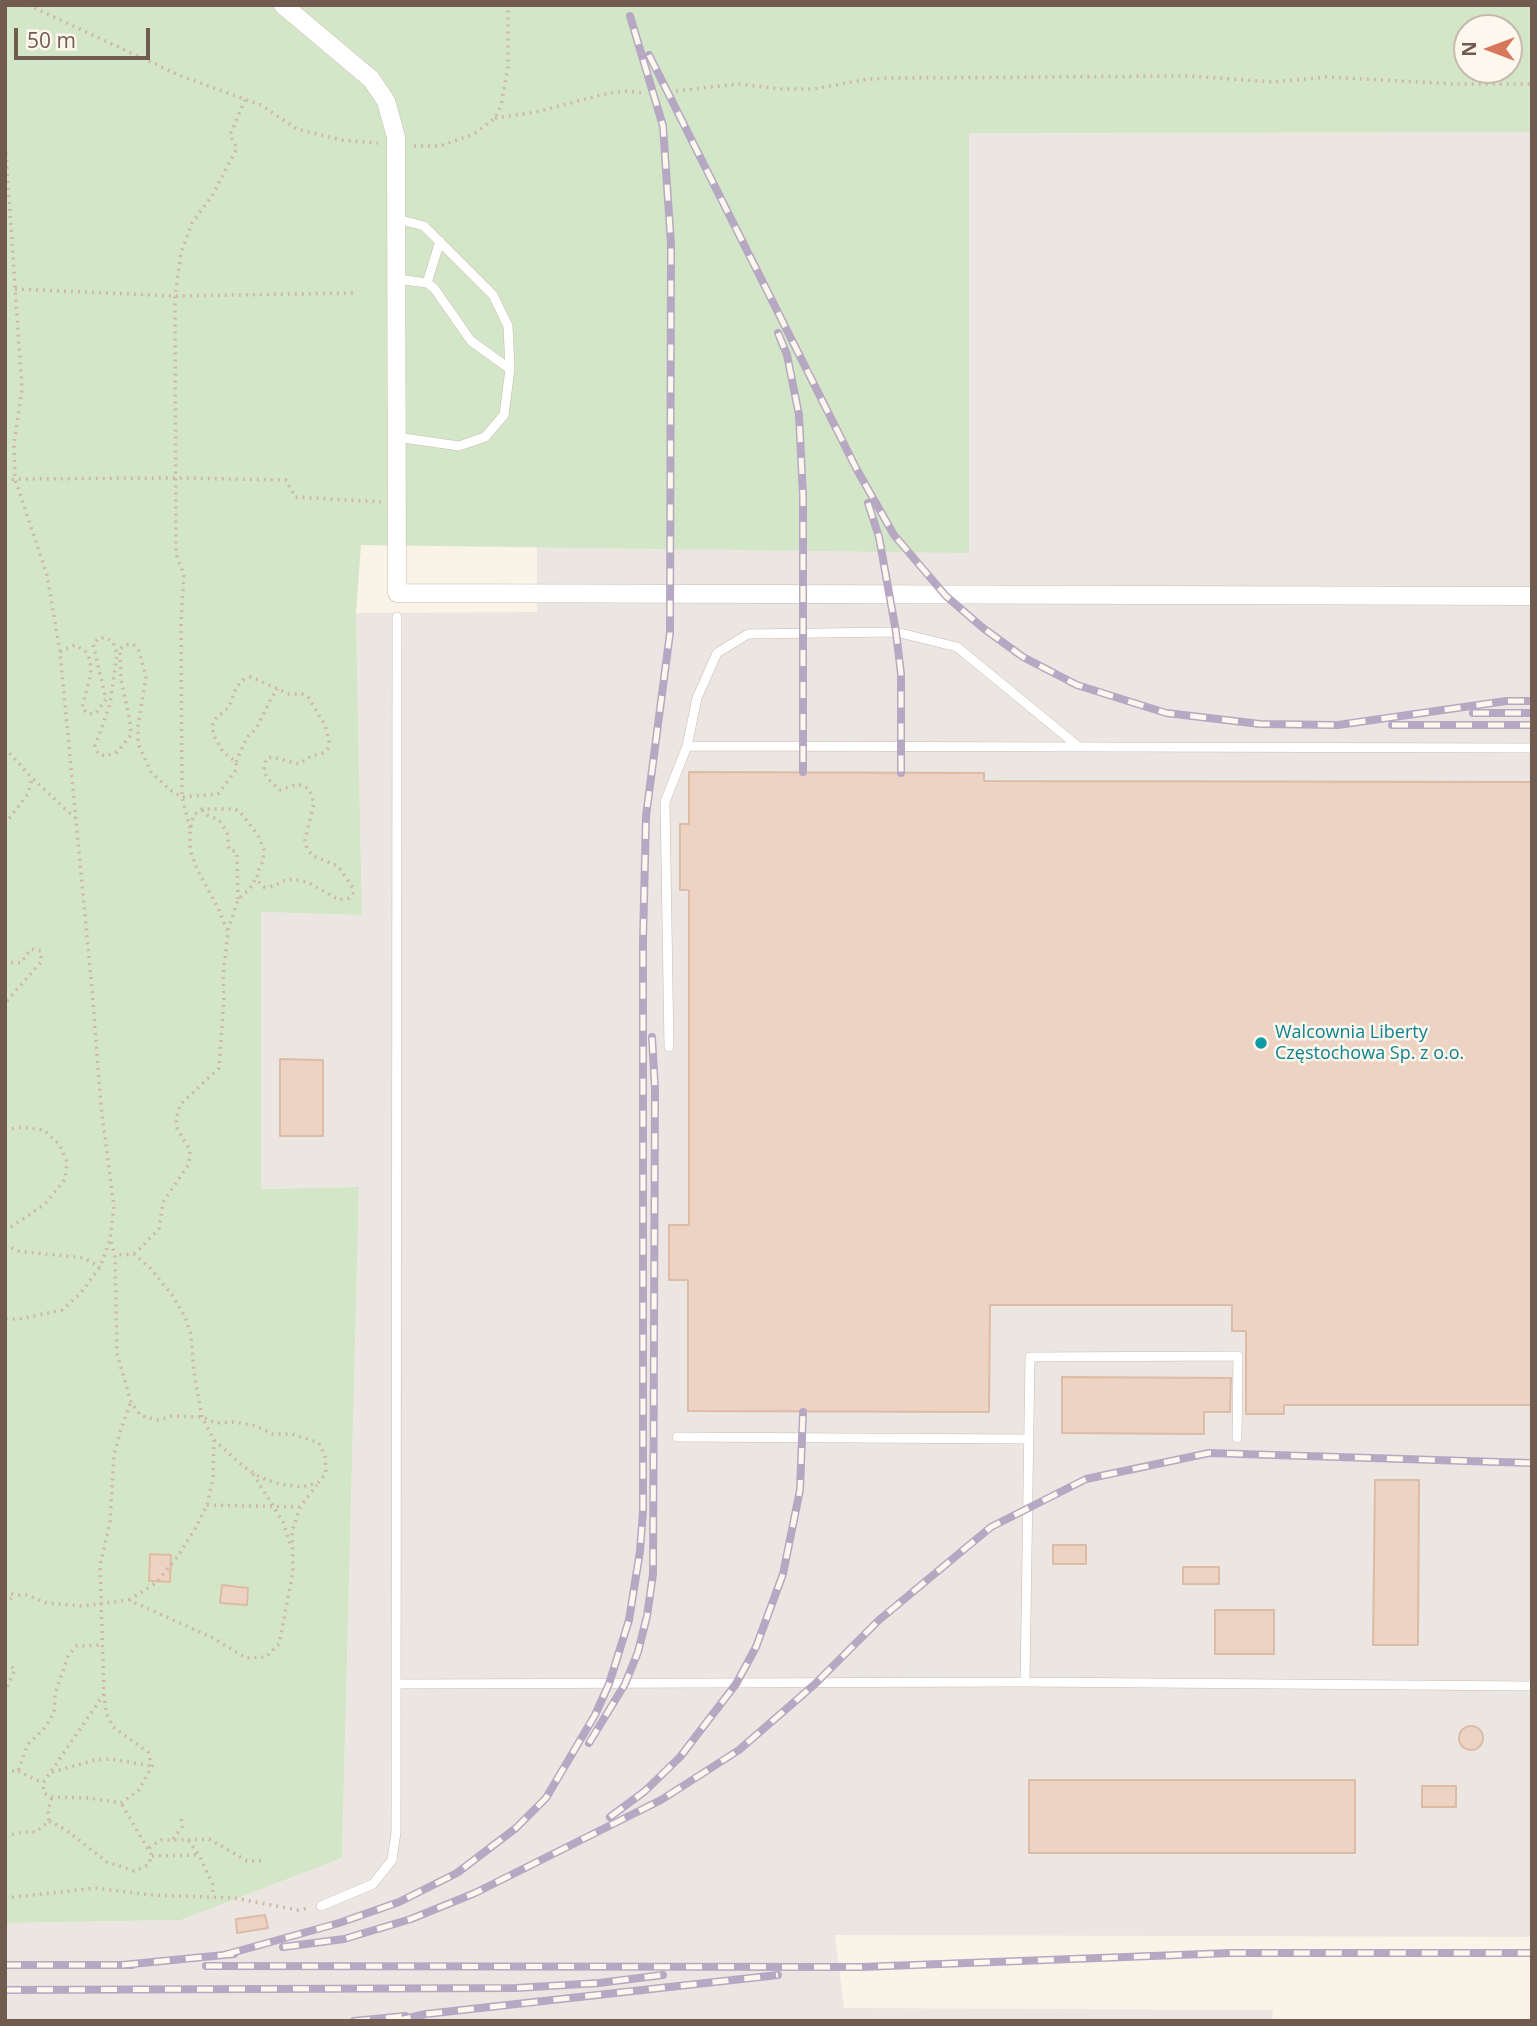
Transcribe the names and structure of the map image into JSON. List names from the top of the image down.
{
  "places": ["Walcownia Liberty Częstochowa Sp. z o.o."],
  "scale_bar": "50 m",
  "north": "left"
}
